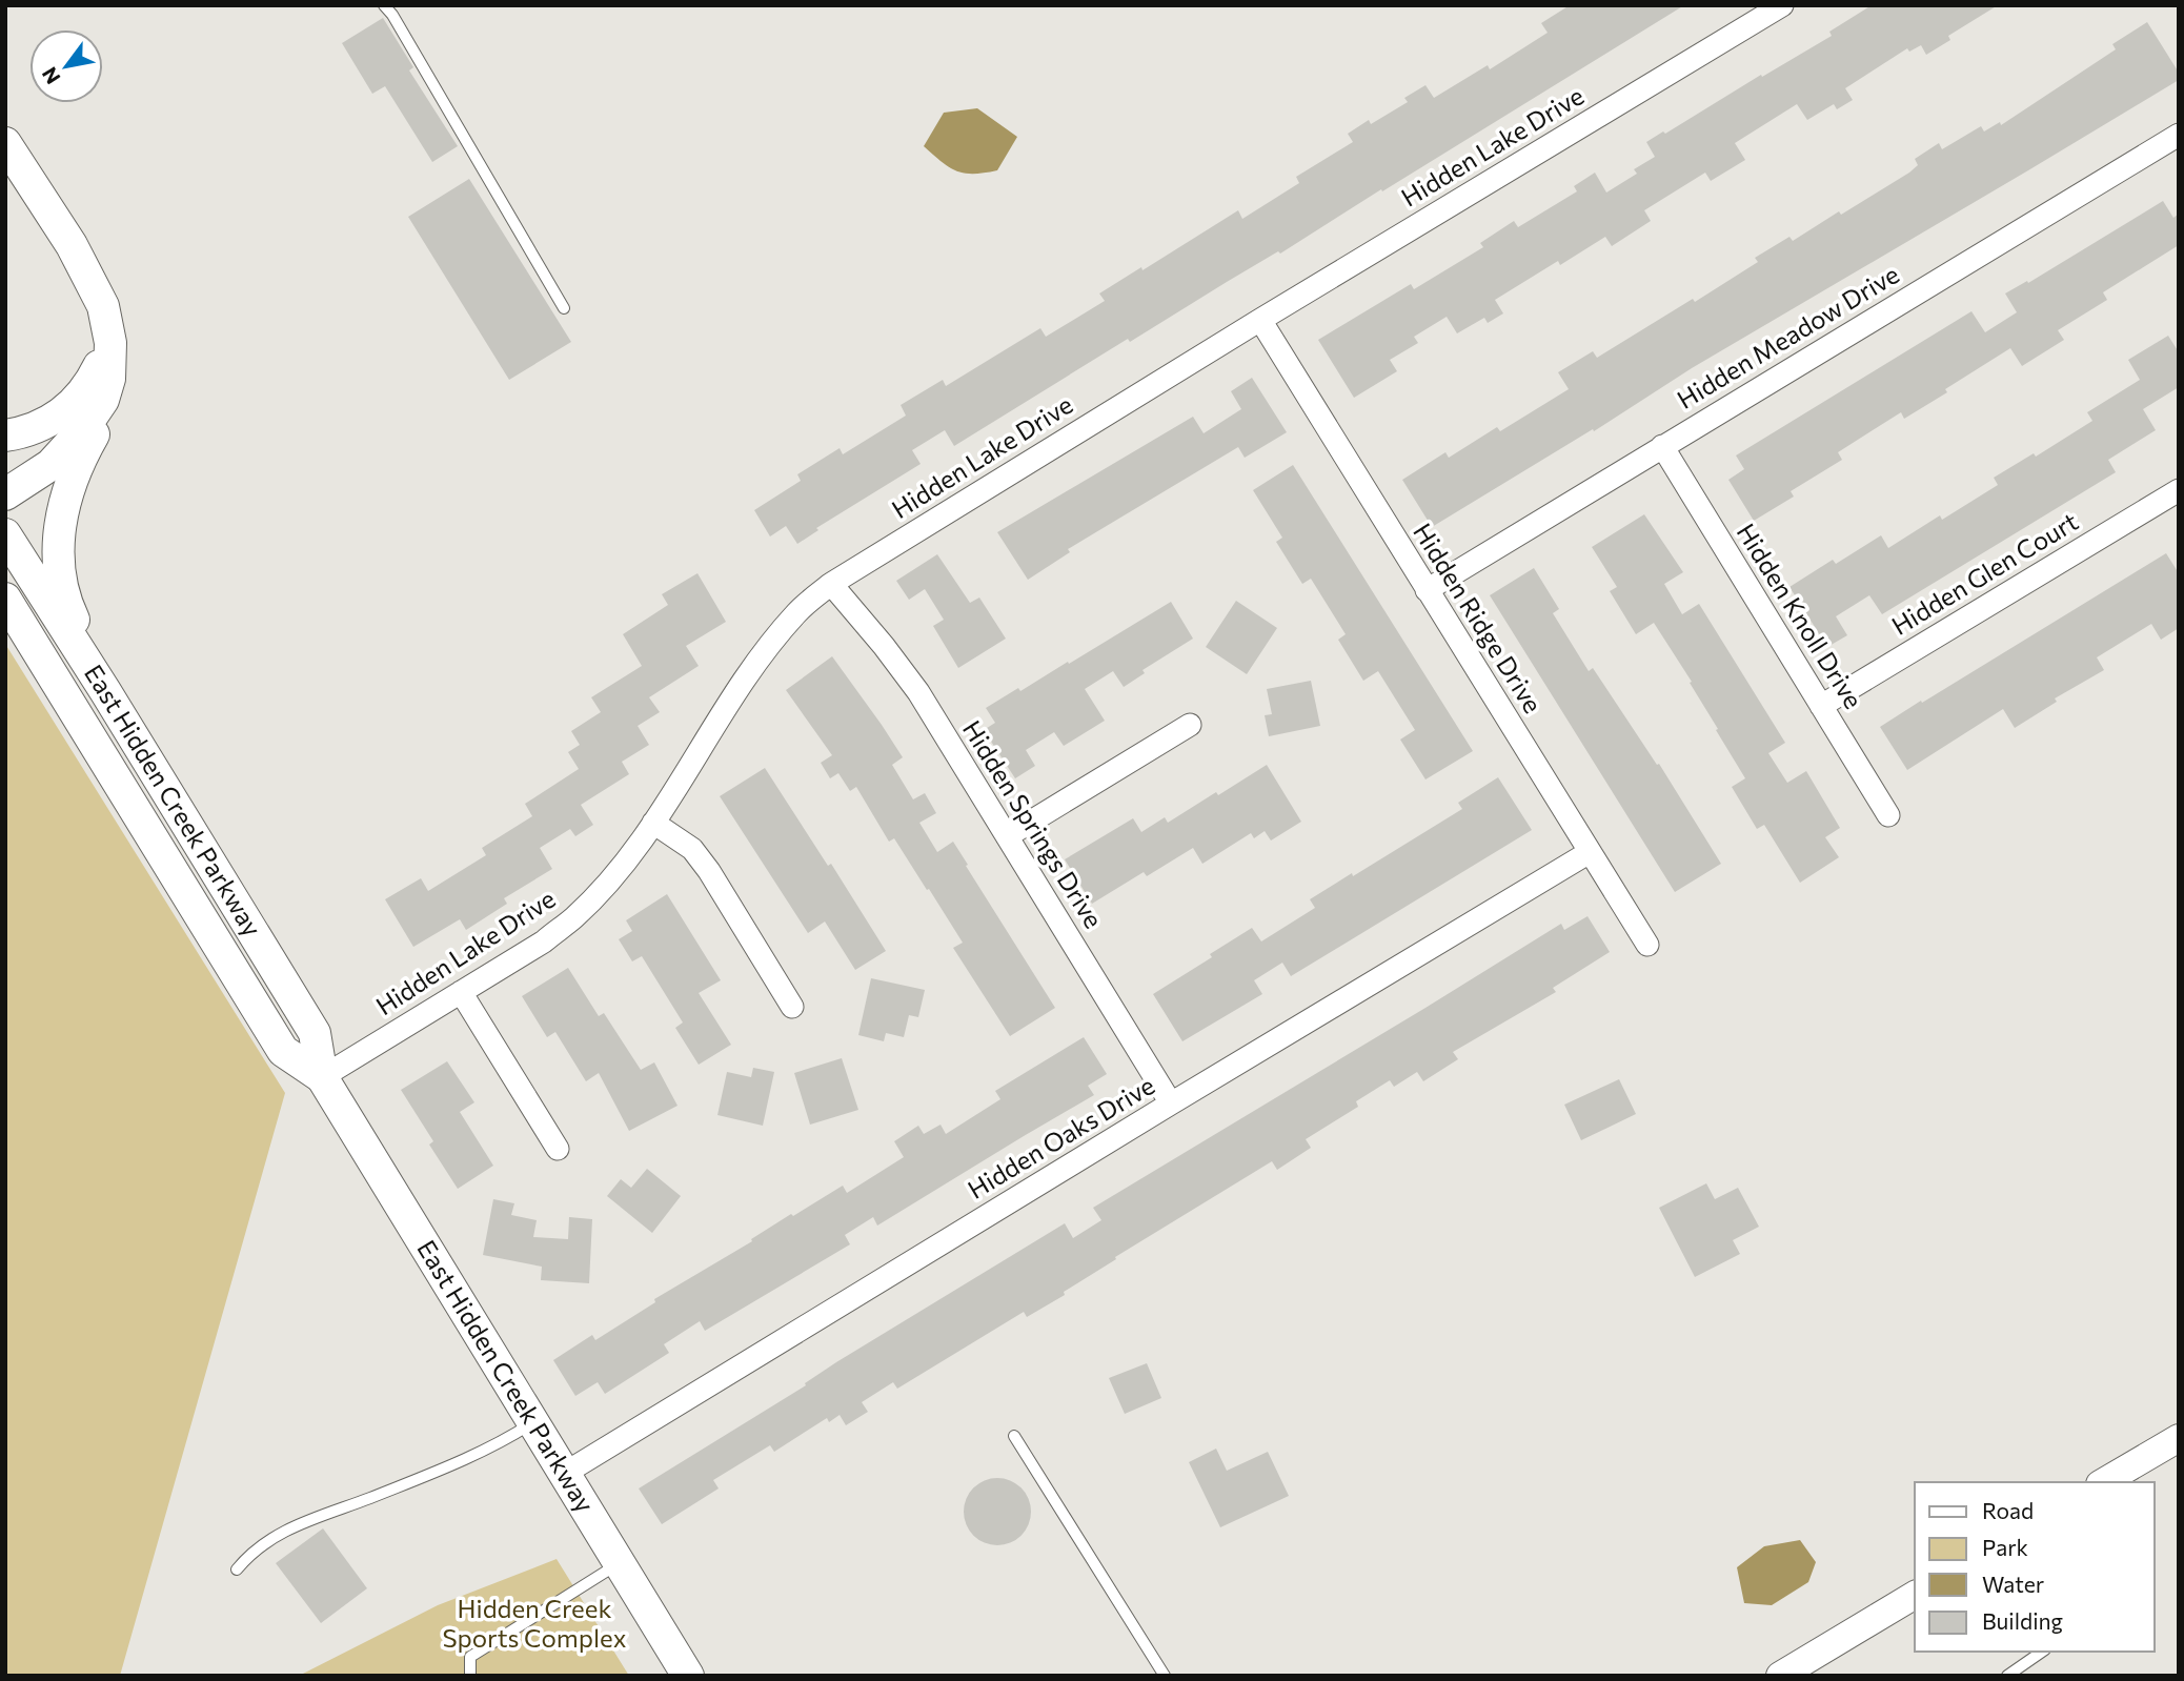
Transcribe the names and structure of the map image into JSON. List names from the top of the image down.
{
  "streets": {
    "main road": ["East Hidden Creek Parkway"],
    "street": [
      "Hidden Lake Drive",
      "Hidden Meadow Drive",
      "Hidden Glen Court",
      "Hidden Knoll Drive",
      "Hidden Ridge Drive",
      "Hidden Springs Drive",
      "Hidden Oaks Drive"
    ]
  },
  "crossings": [
    ["Hidden Lake Drive", "Hidden Ridge Drive"],
    ["Hidden Lake Drive", "East Hidden Creek Parkway"],
    ["Hidden Lake Drive", "Hidden Springs Drive"],
    ["Hidden Meadow Drive", "Hidden Knoll Drive"],
    ["Hidden Meadow Drive", "Hidden Ridge Drive"],
    ["Hidden Glen Court", "Hidden Knoll Drive"],
    ["Hidden Ridge Drive", "Hidden Oaks Drive"],
    ["East Hidden Creek Parkway", "Hidden Oaks Drive"],
    ["Hidden Springs Drive", "Hidden Oaks Drive"]
  ],
  "parks": ["Hidden Creek Sports Complex"],
  "legend": [
    "Road",
    "Park",
    "Water",
    "Building"
  ],
  "north": "bottom left"
}
